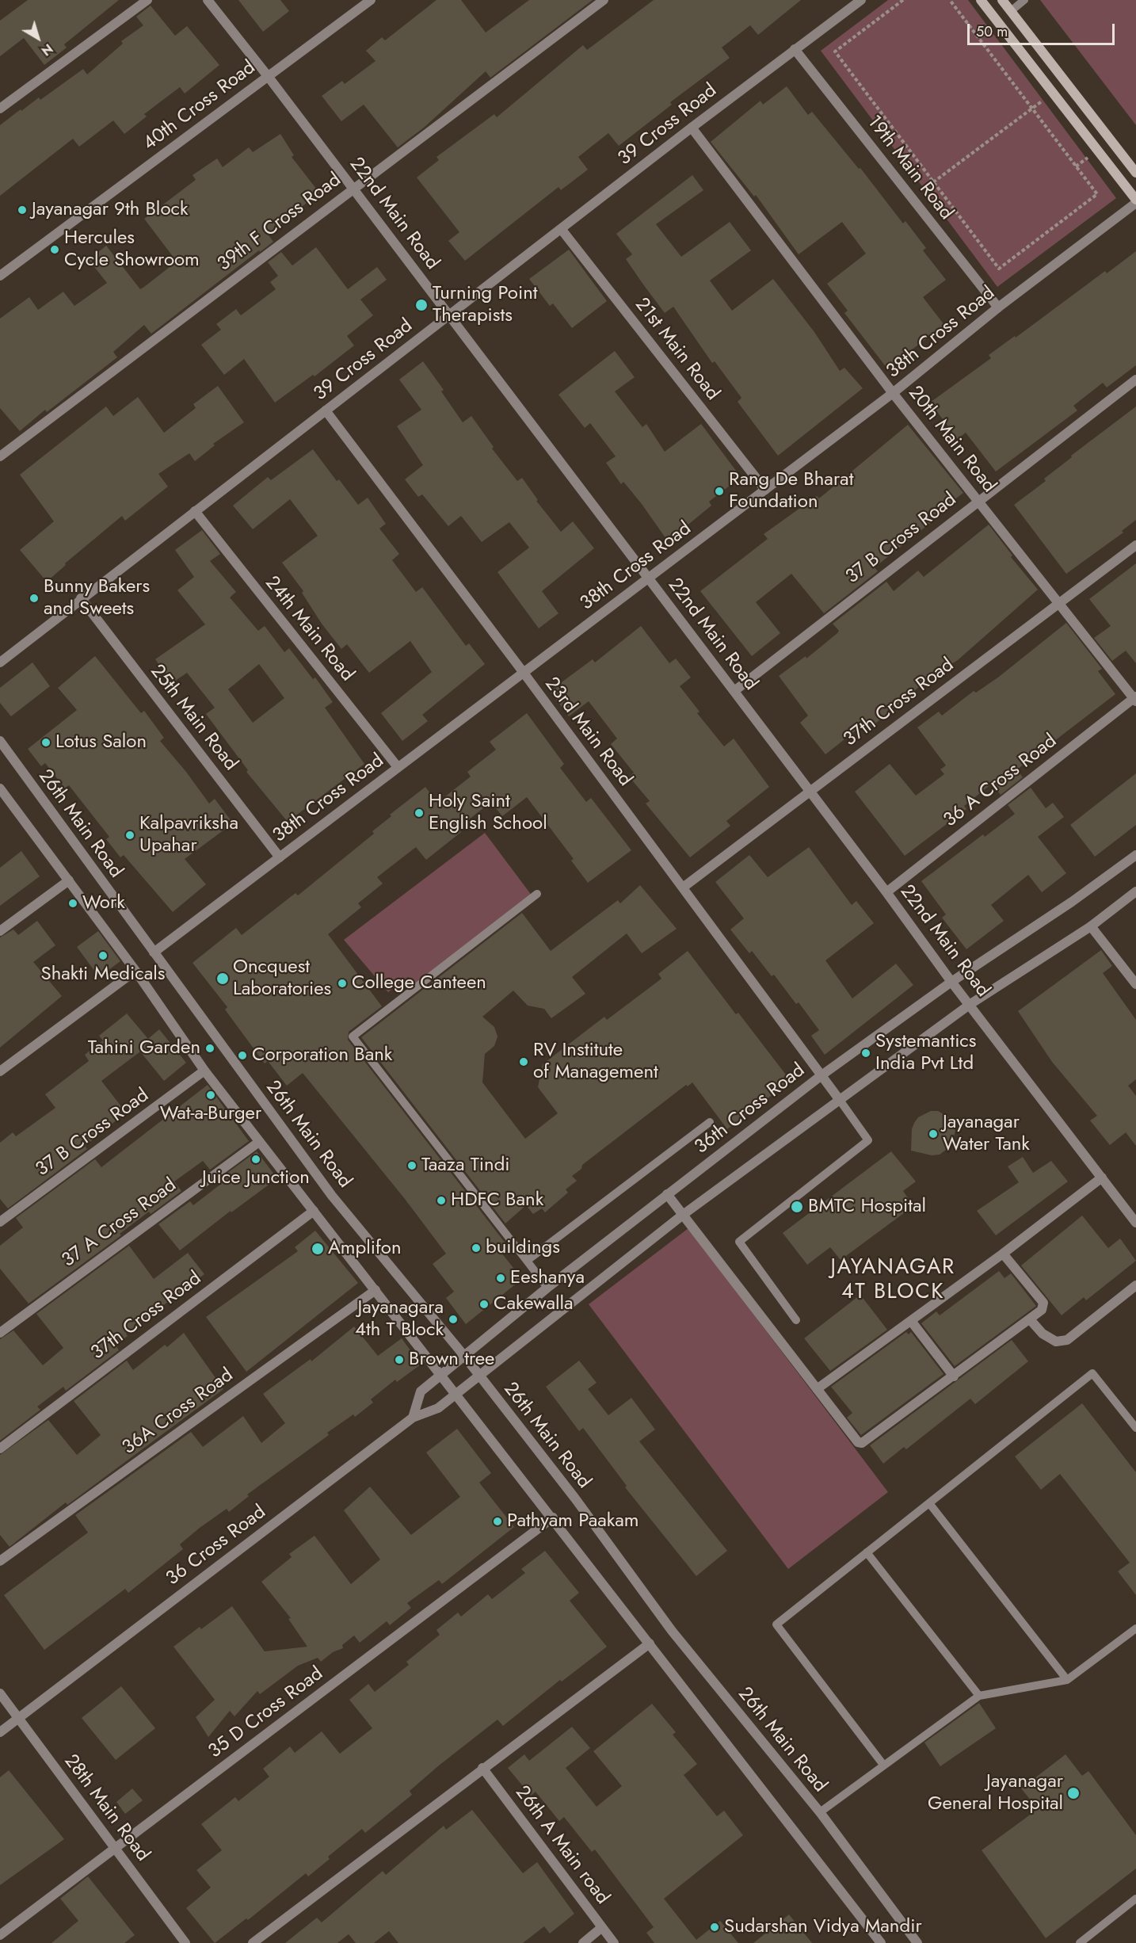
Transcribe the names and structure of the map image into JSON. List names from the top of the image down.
{
  "streets": {
    "street": [
      "40th Cross Road",
      "39 Cross Road",
      "19th Main Road",
      "22nd Main Road",
      "39th F Cross Road",
      "38th Cross Road",
      "21st Main Road",
      "20th Main Road",
      "37 B Cross Road",
      "24th Main Road",
      "37th Cross Road",
      "25th Main Road",
      "23rd Main Road",
      "36 A Cross Road",
      "26th Main Road",
      "36th Cross Road",
      "37 A Cross Road",
      "36A Cross Road",
      "36 Cross Road",
      "35 D Cross Road",
      "28th Main Road",
      "26th A Main road"
    ]
  },
  "crossings": [
    ["40th Cross Road", "22nd Main Road"],
    ["39 Cross Road", "19th Main Road"],
    ["39 Cross Road", "22nd Main Road"],
    ["39 Cross Road", "21st Main Road"],
    ["39 Cross Road", "20th Main Road"],
    ["39 Cross Road", "24th Main Road"],
    ["39 Cross Road", "25th Main Road"],
    ["39 Cross Road", "23rd Main Road"],
    ["19th Main Road", "38th Cross Road"],
    ["22nd Main Road", "39th F Cross Road"],
    ["22nd Main Road", "38th Cross Road"],
    ["22nd Main Road", "37 B Cross Road"],
    ["22nd Main Road", "37th Cross Road"],
    ["22nd Main Road", "36 A Cross Road"],
    ["22nd Main Road", "36th Cross Road"],
    ["38th Cross Road", "21st Main Road"],
    ["38th Cross Road", "20th Main Road"],
    ["38th Cross Road", "24th Main Road"],
    ["38th Cross Road", "25th Main Road"],
    ["38th Cross Road", "23rd Main Road"],
    ["38th Cross Road", "26th Main Road"],
    ["20th Main Road", "37 B Cross Road"],
    ["20th Main Road", "37th Cross Road"],
    ["20th Main Road", "36 A Cross Road"],
    ["37th Cross Road", "23rd Main Road"],
    ["23rd Main Road", "36th Cross Road"],
    ["26th Main Road", "36th Cross Road"],
    ["26th Main Road", "36 Cross Road"],
    ["36th Cross Road", "36 Cross Road"],
    ["36 Cross Road", "28th Main Road"],
    ["35 D Cross Road", "28th Main Road"]
  ],
  "districts": ["JAYANAGAR 4T BLOCK"],
  "places": [
    "Jayanagar 9th Block",
    "Hercules Cycle Showroom",
    "Turning Point Therapists",
    "Rang De Bharat Foundation",
    "Bunny Bakers and Sweets",
    "Lotus Salon",
    "Holy Saint English School",
    "Kalpavriksha Upahar",
    "Work",
    "Shakti Medicals",
    "Oncquest Laboratories",
    "College Canteen",
    "Tahini Garden",
    "Systemantics India Pvt Ltd",
    "Corporation Bank",
    "RV Institute of Management",
    "Wat-a-Burger",
    "Jayanagar Water Tank",
    "Juice Junction",
    "Taaza Tindi",
    "HDFC Bank",
    "BMTC Hospital",
    "buildings",
    "Amplifon",
    "Eeshanya",
    "Cakewalla",
    "Jayanagara 4th T Block",
    "Brown tree",
    "Pathyam Paakam",
    "Jayanagar General Hospital",
    "Sudarshan Vidya Mandir"
  ],
  "scale_bar": "50 m",
  "north": "bottom right"
}
